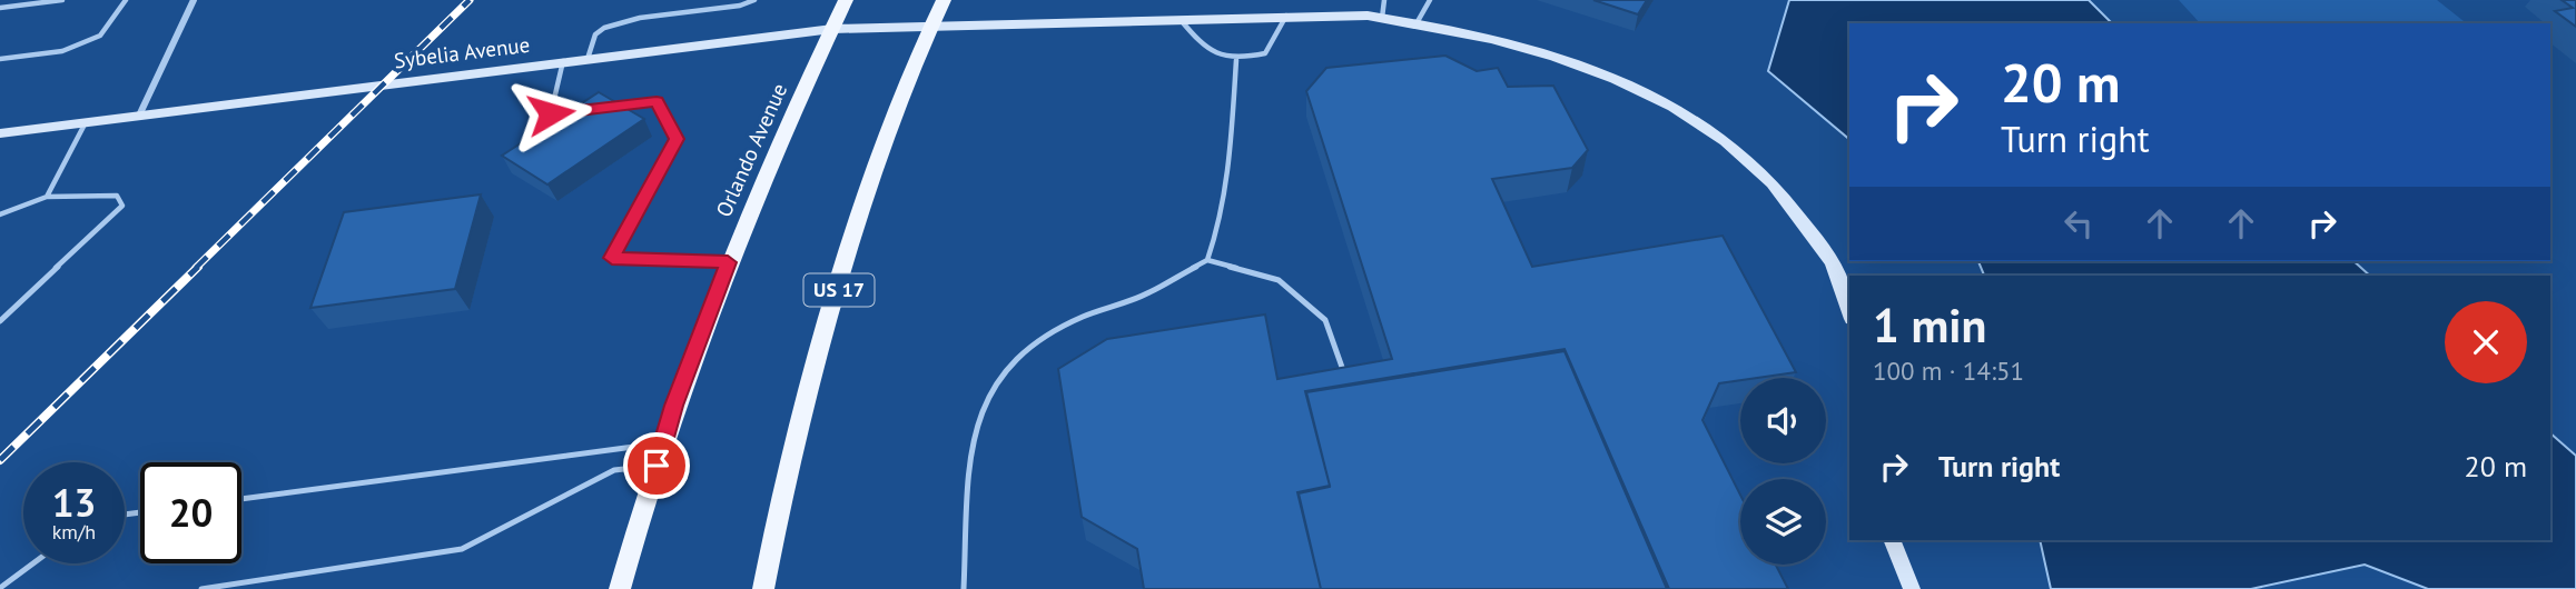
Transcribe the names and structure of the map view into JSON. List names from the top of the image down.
{
  "streets": {
    "main road": ["Orlando Avenue", "US 17"],
    "street": ["Sybelia Avenue"]
  },
  "crossings": [
    ["Sybelia Avenue", "Orlando Avenue"],
    ["Sybelia Avenue", "US 17"]
  ],
  "page": {
    "turn": ["20 m", "Turn right"],
    "heading": ["1 min", "100 m · 14:51"],
    "list": [
      {
        "name": "Turn right",
        "value": "20 m"
      }
    ],
    "speed": "13 km/h",
    "limit": "20"
  }
}
